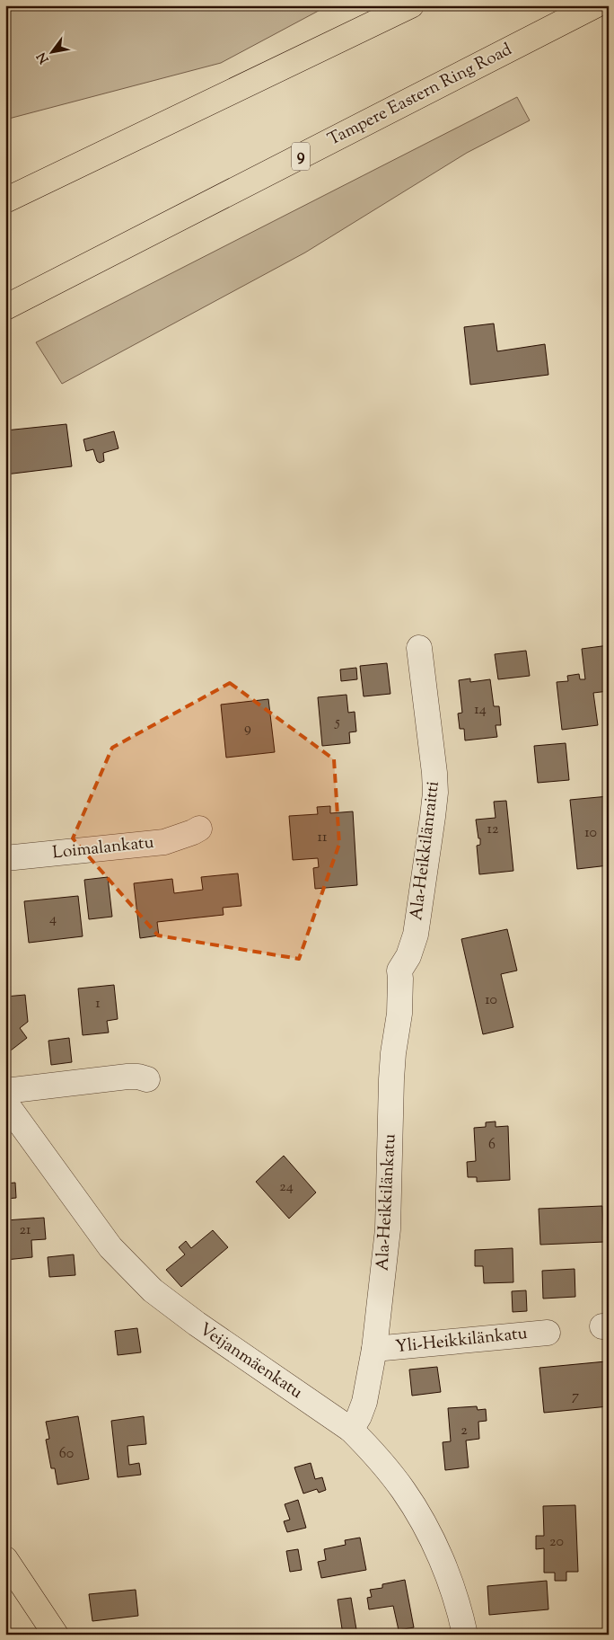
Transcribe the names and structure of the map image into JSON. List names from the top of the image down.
{
  "streets": {
    "main road": ["Tampere Eastern Ring Road", "9"],
    "street": [
      "Loimalankatu",
      "Ala-Heikkilänraitti",
      "Ala-Heikkilänkatu",
      "Yli-Heikkilänkatu",
      "Veijanmäenkatu"
    ]
  },
  "crossings": [
    ["Ala-Heikkilänraitti", "Ala-Heikkilänkatu"],
    ["Ala-Heikkilänkatu", "Yli-Heikkilänkatu"],
    ["Ala-Heikkilänkatu", "Veijanmäenkatu"]
  ],
  "house_numbers": [
    "14",
    "5",
    "9",
    "12",
    "10",
    "11",
    "4",
    "10",
    "1",
    "6",
    "24",
    "21",
    "7",
    "2",
    "60",
    "20"
  ],
  "north": "bottom left"
}
